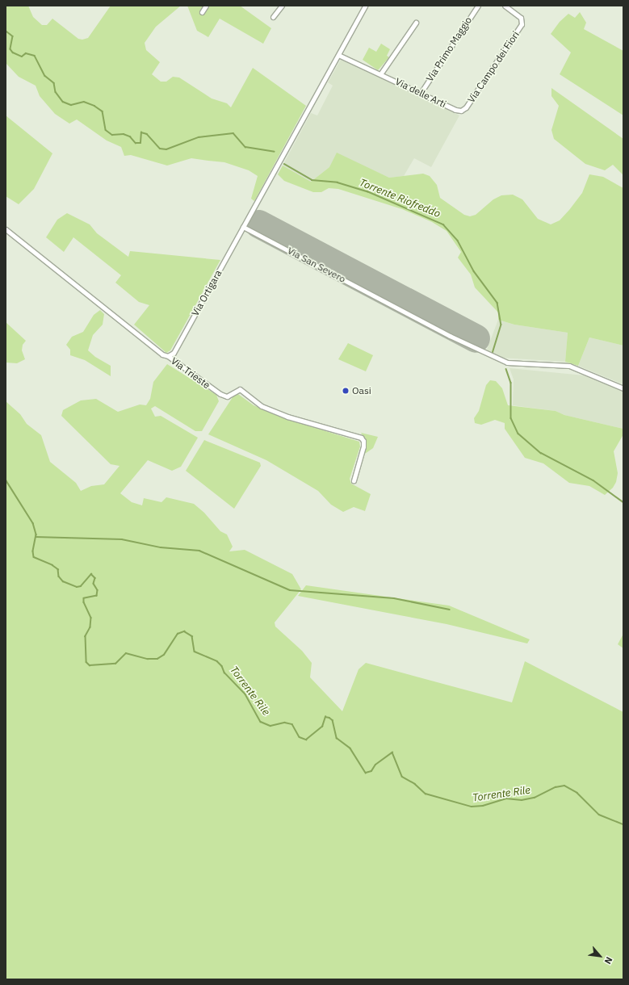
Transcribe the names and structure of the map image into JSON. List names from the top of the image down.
{
  "streets": {
    "street": [
      "Via Primo Maggio",
      "Via Campo dei Fiori",
      "Via delle Arti",
      "Via San Severo",
      "Via Ortigara",
      "Via Trieste"
    ]
  },
  "crossings": [
    ["Via Primo Maggio", "Via delle Arti"],
    ["Via Campo dei Fiori", "Via delle Arti"],
    ["Via San Severo", "Via Ortigara"],
    ["Via Ortigara", "Via Trieste"]
  ],
  "water": ["Torrente Riofreddo", "Torrente Rile"],
  "places": ["Oasi"],
  "north": "bottom right"
}
